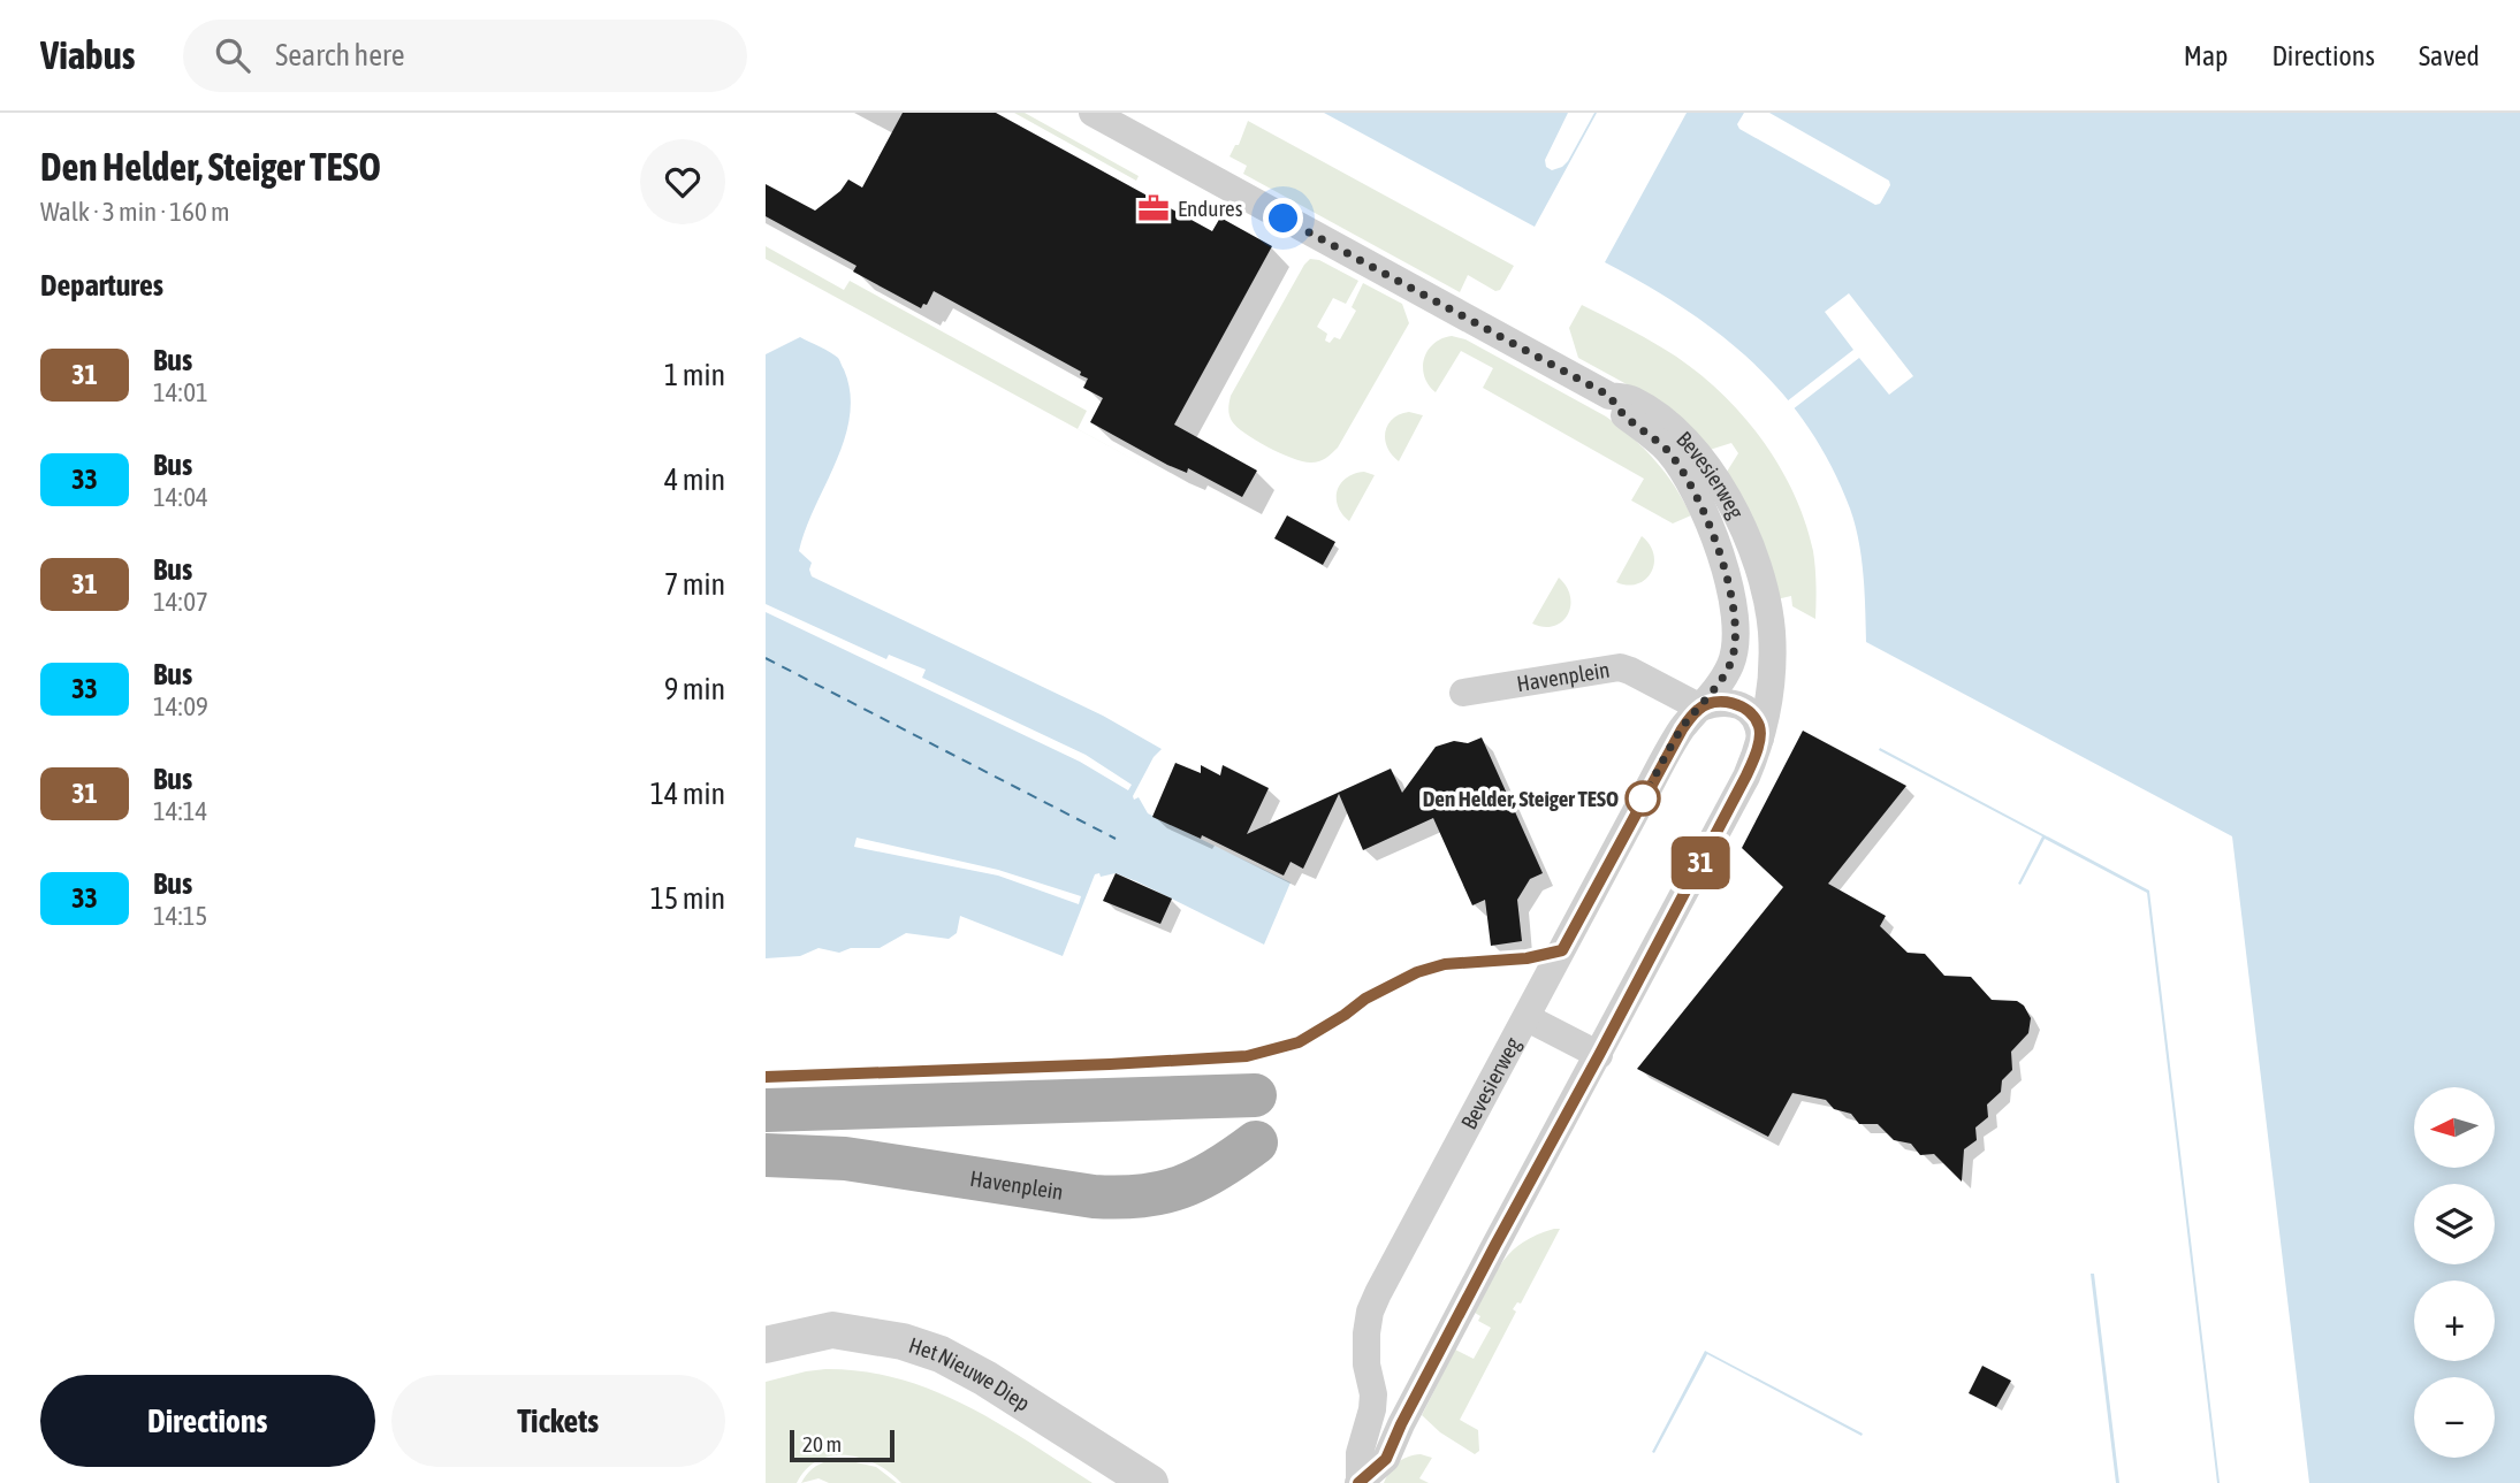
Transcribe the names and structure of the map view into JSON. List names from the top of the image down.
{
  "streets": {
    "main road": ["Havenplein"],
    "street": ["Bevesierweg", "Het Nieuwe Diep"]
  },
  "crossings": [
    ["Bevesierweg", "Havenplein"]
  ],
  "places": {
    "office": ["Endures"],
    "other": ["Den Helder, Steiger TESO"]
  },
  "lines": ["bus line 31"],
  "scale_bar": "20 m",
  "north": "left",
  "page": {
    "header": "Viabus",
    "search": "Search here",
    "nav": ["Map", "Directions", "Saved"],
    "heading": [
      ["Den Helder, Steiger TESO", "Walk · 3 min · 160 m"],
      "Departures"
    ],
    "on_map": "31",
    "list": [
      {
        "mark": "31",
        "name": "Bus",
        "note": "14:01",
        "value": "1 min"
      },
      {
        "mark": "33",
        "name": "Bus",
        "note": "14:04",
        "value": "4 min"
      },
      {
        "mark": "31",
        "name": "Bus",
        "note": "14:07",
        "value": "7 min"
      },
      {
        "mark": "33",
        "name": "Bus",
        "note": "14:09",
        "value": "9 min"
      },
      {
        "mark": "31",
        "name": "Bus",
        "note": "14:14",
        "value": "14 min"
      },
      {
        "mark": "33",
        "name": "Bus",
        "note": "14:15",
        "value": "15 min"
      }
    ],
    "map_buttons": ["+", "−"],
    "buttons": ["Directions", "Tickets"],
    "scale": "20 m"
  }
}
